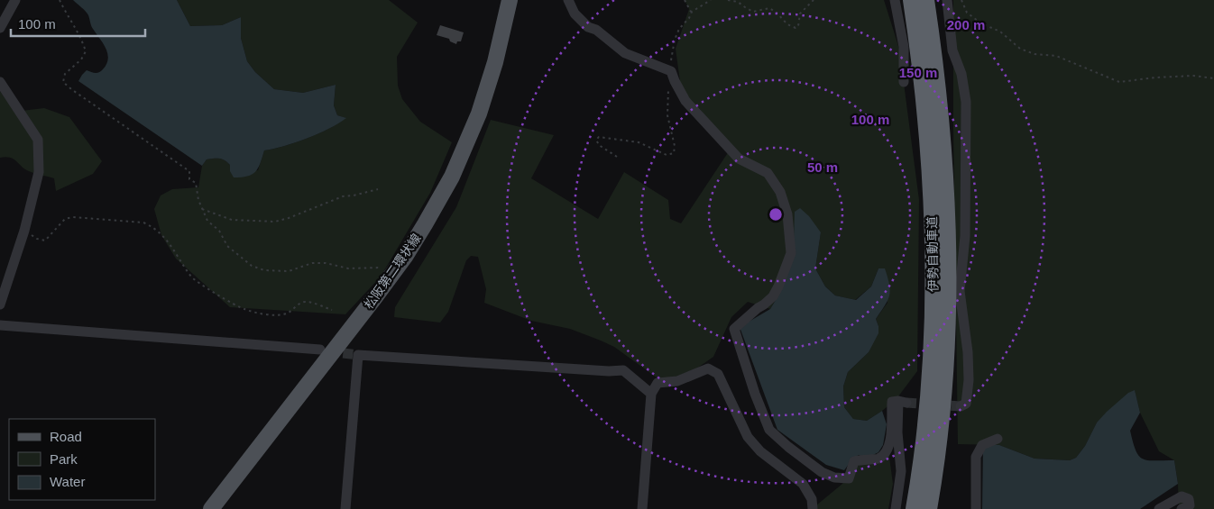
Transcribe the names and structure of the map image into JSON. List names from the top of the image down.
{
  "streets": {
    "highway": ["伊勢自動車道"],
    "main road": ["松阪第二環状線"]
  },
  "legend": ["Road", "Park", "Water"],
  "scale_bar": "100 m",
  "rings": [
    "200 m",
    "150 m",
    "100 m",
    "50 m"
  ]
}
